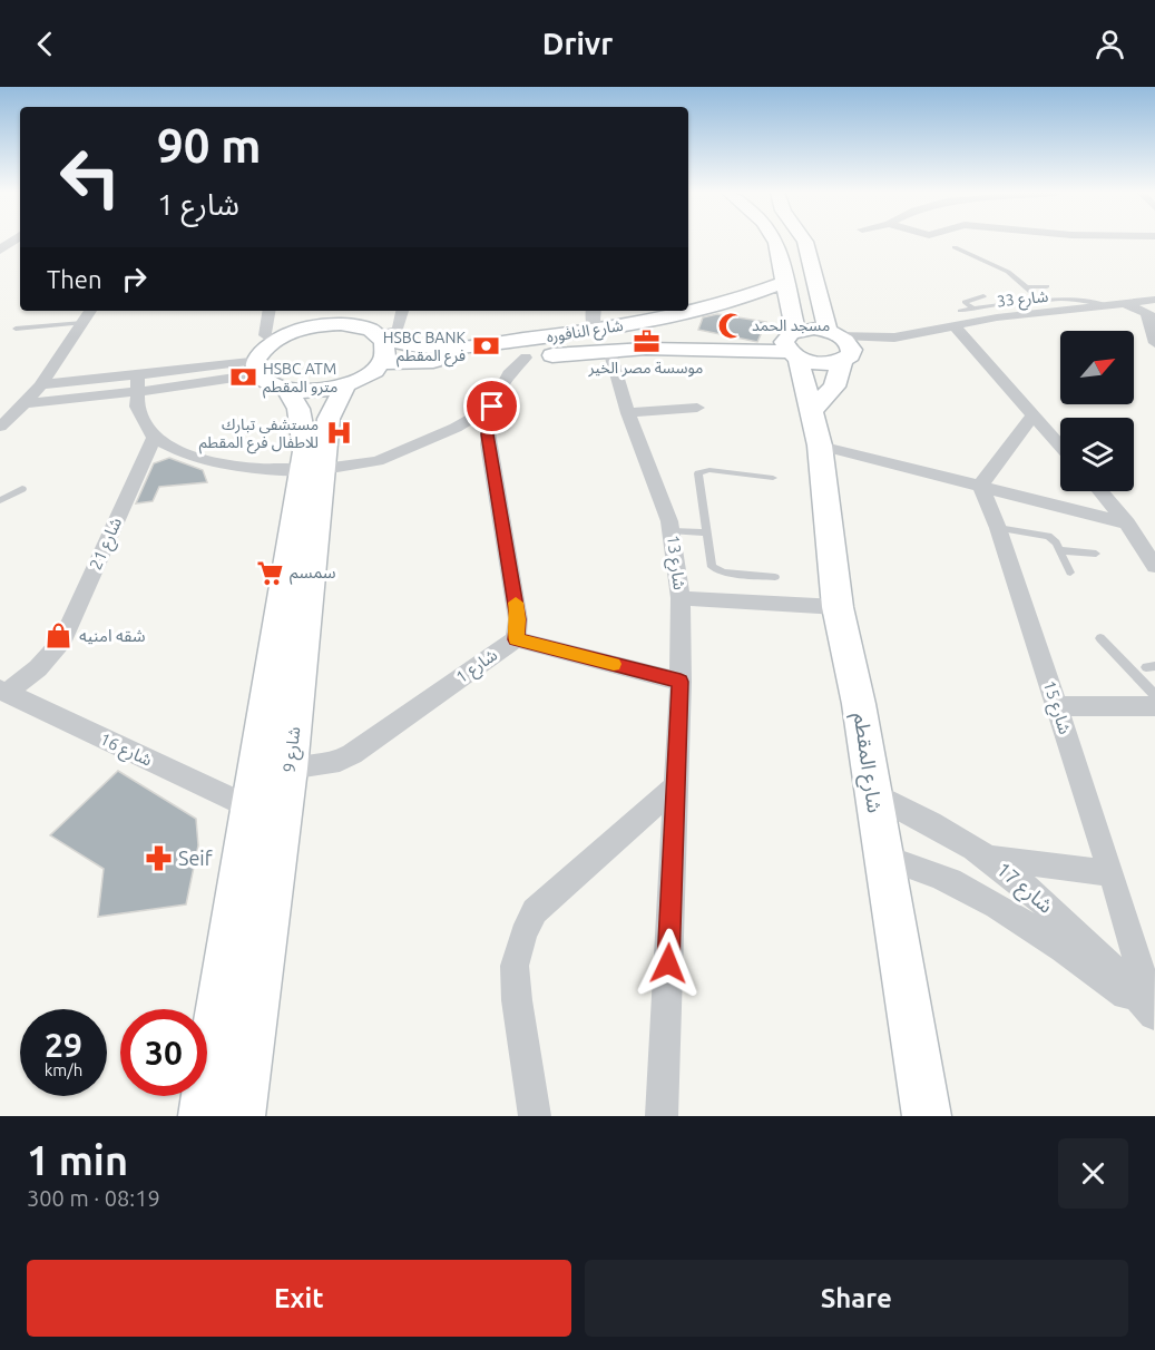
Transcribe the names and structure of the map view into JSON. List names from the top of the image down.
{
  "streets": {
    "main road": ["شارع النافوره", "شارع 9", "شارع المقطم"],
    "street": [
      "شارع 33",
      "شارع 21",
      "شارع 13",
      "شارع 1",
      "شارع 15",
      "شارع 16",
      "شارع 17"
    ]
  },
  "crossings": [
    ["شارع 33", "شارع النافوره"],
    ["شارع النافوره", "شارع 13"],
    ["شارع النافوره", "شارع المقطم"],
    ["شارع 21", "شارع 16"],
    ["شارع 13", "شارع 1"],
    ["شارع 1", "شارع 9"],
    ["شارع 15", "شارع 17"],
    ["شارع 16", "شارع 9"],
    ["شارع المقطم", "شارع 17"]
  ],
  "places": {
    "mosque": ["مسجد الحمد"],
    "office": ["موسسة مصر الخير"],
    "bank": ["HSBC BANK فرع المقطم", "HSBC ATM مترو المقطم"],
    "hospital": ["مستشفى تبارك للاطفال فرع المقطم"],
    "supermarket": ["سمسم"],
    "shop": ["شقه امنيه"],
    "pharmacy": ["Seif"]
  },
  "north": "top right",
  "page": {
    "header": "Drivr",
    "turn": ["90 m", "شارع 1"],
    "then": "Then",
    "speed": "29 km/h",
    "limit": "30",
    "heading": ["1 min", "300 m · 08:19"],
    "buttons": ["Exit", "Share"]
  }
}
